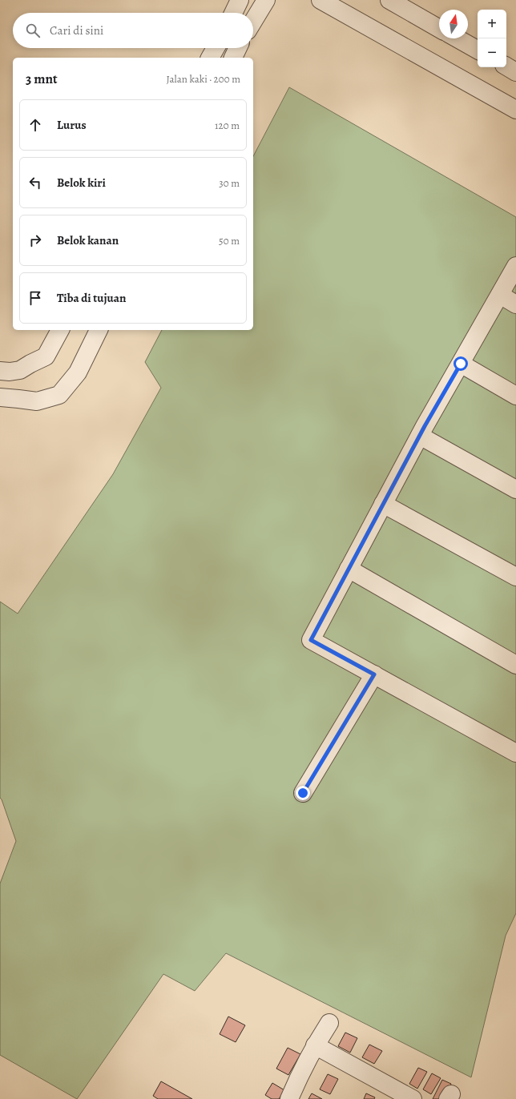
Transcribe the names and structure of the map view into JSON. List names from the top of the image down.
{
  "north": "top",
  "page": {
    "map_buttons": ["+", "−"],
    "search": "Cari di sini",
    "heading": ["3 mnt", "Jalan kaki · 200 m"],
    "list": [
      ["Lurus", "120 m"],
      ["Belok kiri", "30 m"],
      ["Belok kanan", "50 m"],
      "Tiba di tujuan"
    ]
  }
}
